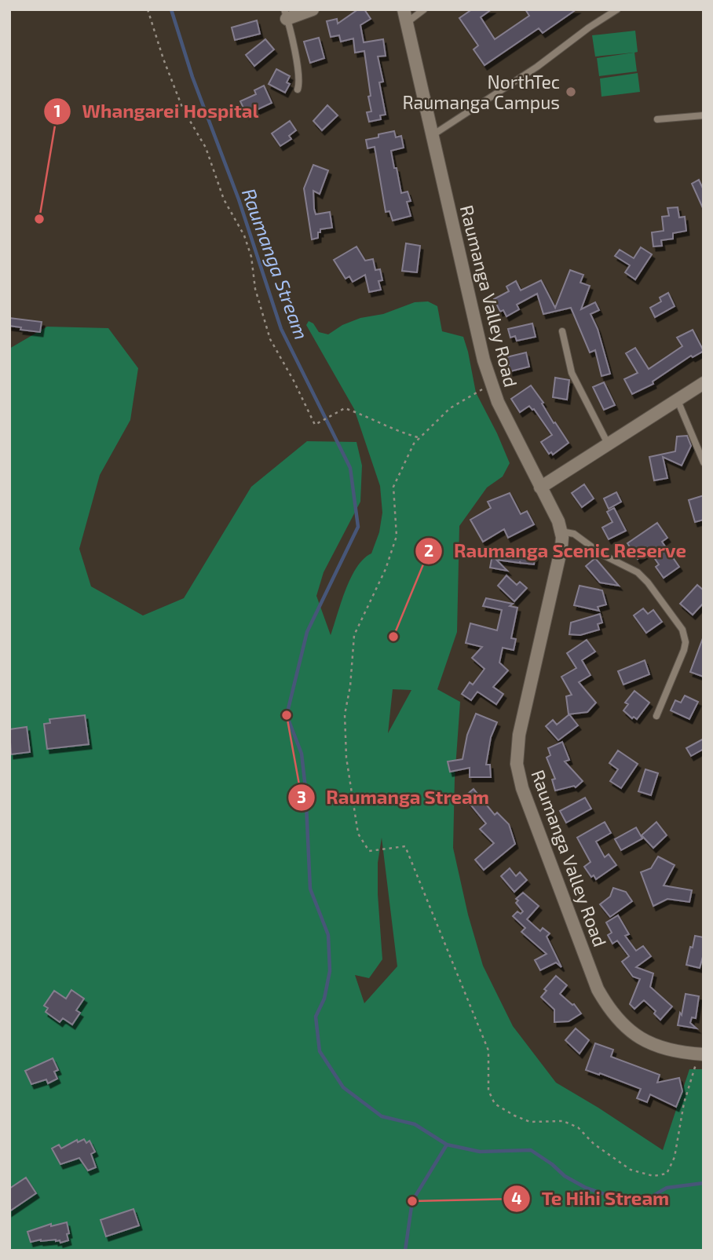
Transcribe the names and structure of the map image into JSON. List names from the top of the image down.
{
  "streets": {
    "street": ["Raumanga Valley Road"]
  },
  "water": ["Raumanga Stream"],
  "places": [
    "NorthTec Raumanga Campus",
    "Whangarei Hospital",
    "Raumanga Scenic Reserve",
    "Raumanga Stream",
    "Te Hihi Stream"
  ]
}
